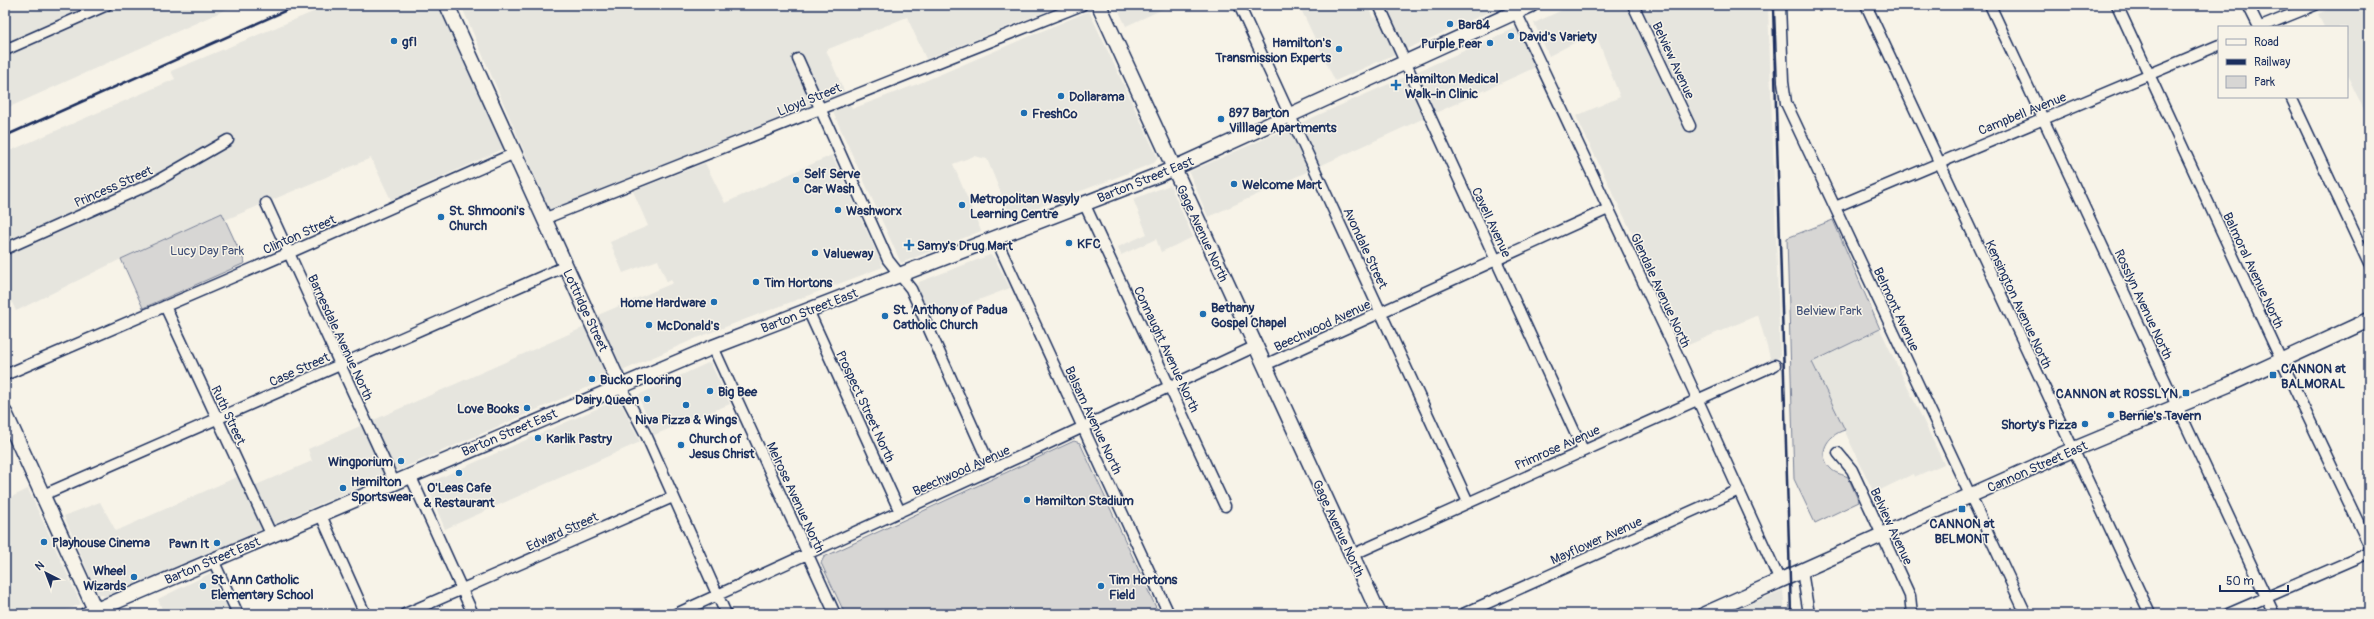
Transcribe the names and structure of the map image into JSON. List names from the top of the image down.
{
  "streets": {
    "main road": [
      "Barton Street East",
      "Gage Avenue North",
      "Lottridge Street",
      "Cannon Street East"
    ],
    "street": [
      "Belview Avenue",
      "Lloyd Street",
      "Campbell Avenue",
      "Princess Street",
      "Cavell Avenue",
      "Clinton Street",
      "Avondale Street",
      "Balmoral Avenue North",
      "Glendale Avenue North",
      "Kensington Avenue North",
      "Rosslyn Avenue North",
      "Belmont Avenue",
      "Beechwood Avenue",
      "Barnesdale Avenue North",
      "Connaught Avenue North",
      "Case Street",
      "Prospect Street North",
      "Ruth Street",
      "Balsam Avenue North",
      "Primrose Avenue",
      "Melrose Avenue North",
      "Edward Street",
      "Mayflower Avenue"
    ]
  },
  "crossings": [
    ["Belview Avenue", "Cannon Street East"],
    ["Lloyd Street", "Lottridge Street"],
    ["Campbell Avenue", "Balmoral Avenue North"],
    ["Campbell Avenue", "Kensington Avenue North"],
    ["Campbell Avenue", "Rosslyn Avenue North"],
    ["Campbell Avenue", "Belmont Avenue"],
    ["Barton Street East", "Cavell Avenue"],
    ["Barton Street East", "Gage Avenue North"],
    ["Barton Street East", "Avondale Street"],
    ["Barton Street East", "Glendale Avenue North"],
    ["Barton Street East", "Lottridge Street"],
    ["Barton Street East", "Barnesdale Avenue North"],
    ["Barton Street East", "Connaught Avenue North"],
    ["Barton Street East", "Prospect Street North"],
    ["Barton Street East", "Ruth Street"],
    ["Barton Street East", "Balsam Avenue North"],
    ["Barton Street East", "Melrose Avenue North"],
    ["Cavell Avenue", "Beechwood Avenue"],
    ["Cavell Avenue", "Primrose Avenue"],
    ["Gage Avenue North", "Beechwood Avenue"],
    ["Gage Avenue North", "Primrose Avenue"],
    ["Clinton Street", "Lottridge Street"],
    ["Clinton Street", "Barnesdale Avenue North"],
    ["Clinton Street", "Ruth Street"],
    ["Avondale Street", "Beechwood Avenue"],
    ["Avondale Street", "Primrose Avenue"],
    ["Balmoral Avenue North", "Cannon Street East"],
    ["Glendale Avenue North", "Beechwood Avenue"],
    ["Glendale Avenue North", "Primrose Avenue"],
    ["Glendale Avenue North", "Cannon Street East"],
    ["Glendale Avenue North", "Mayflower Avenue"],
    ["Kensington Avenue North", "Cannon Street East"],
    ["Rosslyn Avenue North", "Cannon Street East"],
    ["Belmont Avenue", "Cannon Street East"],
    ["Lottridge Street", "Beechwood Avenue"],
    ["Lottridge Street", "Case Street"],
    ["Lottridge Street", "Edward Street"],
    ["Beechwood Avenue", "Connaught Avenue North"],
    ["Beechwood Avenue", "Prospect Street North"],
    ["Beechwood Avenue", "Balsam Avenue North"],
    ["Beechwood Avenue", "Melrose Avenue North"],
    ["Barnesdale Avenue North", "Case Street"],
    ["Case Street", "Ruth Street"]
  ],
  "parks": ["Lucy Day Park", "Belview Park"],
  "places": {
    "other": [
      "Bar84",
      "David's Variety",
      "gfl",
      "Purple Pear",
      "Hamilton's Transmission Experts",
      "Dollarama",
      "FreshCo",
      "897 Barton Villlage Apartments",
      "Self Serve Car Wash",
      "Welcome Mart",
      "Metropolitan Wasyly Learning Centre",
      "Washworx",
      "St. Shmooni's Church",
      "KFC",
      "Valueway",
      "Tim Hortons",
      "Home Hardware",
      "Bethany Gospel Chapel",
      "St. Anthony of Padua Catholic Church",
      "McDonald's",
      "Bucko Flooring",
      "Big Bee",
      "Dairy Queen",
      "Niva Pizza & Wings",
      "Love Books",
      "Bernie's Tavern",
      "Shorty's Pizza",
      "Karlik Pastry",
      "Church of Jesus Christ",
      "Wingporium",
      "O'Leas Cafe & Restaurant",
      "Hamilton Sportswear",
      "Hamilton Stadium",
      "Playhouse Cinema",
      "Pawn It",
      "Wheel Wizards",
      "St. Ann Catholic Elementary School",
      "Tim Hortons Field"
    ],
    "health": ["Hamilton Medical Walk-in Clinic", "Samy's Drug Mart"],
    "transit": ["CANNON at BALMORAL", "CANNON at ROSSLYN", "CANNON at BELMONT"]
  },
  "legend": ["Road", "Railway", "Park"],
  "scale_bar": "50 m",
  "north": "top left"
}
